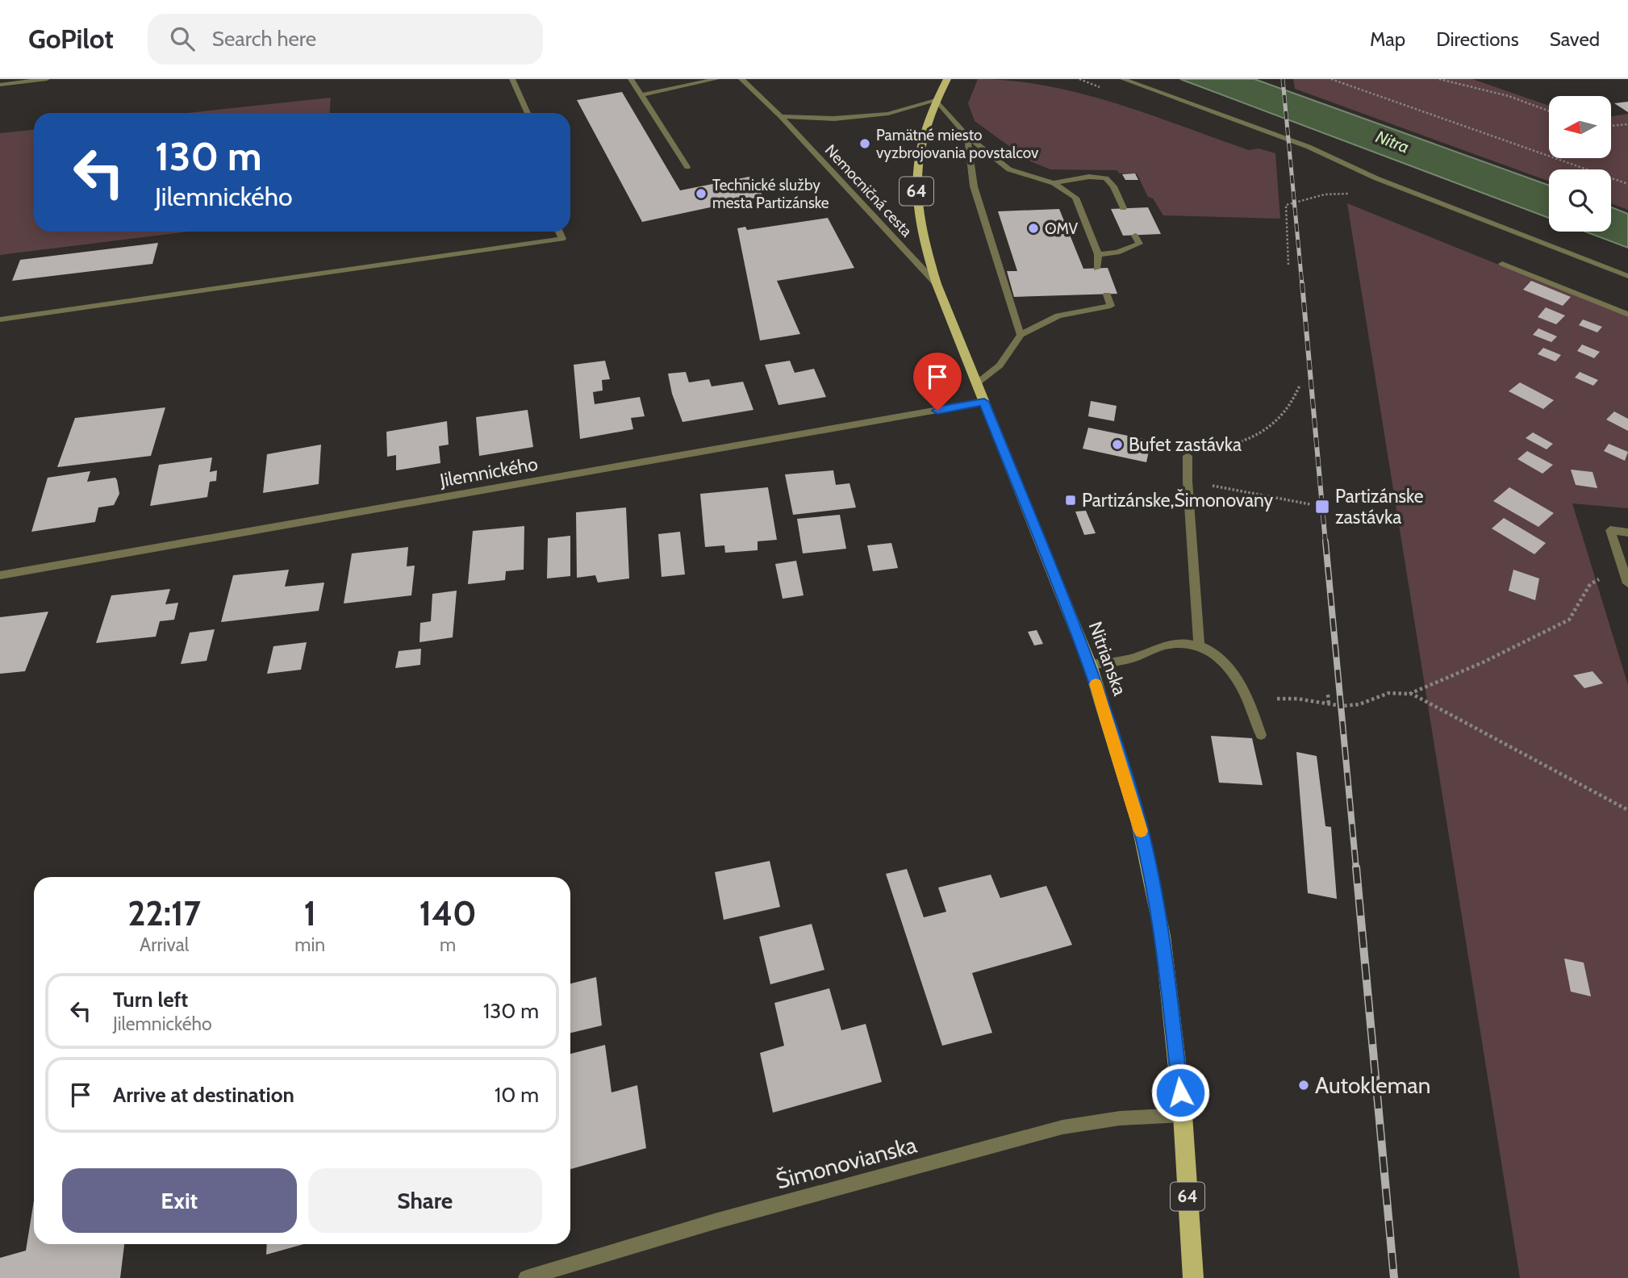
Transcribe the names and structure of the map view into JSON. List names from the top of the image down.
{
  "streets": {
    "main road": ["64", "Nitrianska"],
    "street": ["Nemocničná cesta", "Jilemnického", "Šimonovianska"]
  },
  "crossings": [
    ["Nemocničná cesta", "Nitrianska"],
    ["Jilemnického", "Nitrianska"],
    ["Nitrianska", "Šimonovianska"]
  ],
  "water": ["Nitra"],
  "places": {
    "other": [
      "Pamätné miesto vyzbrojovania povstalcov",
      "Technické služby mesta Partizánske",
      "OMV",
      "Bufet zastávka",
      "Autokleman"
    ],
    "transit": ["Partizánske,Šimonovany", "Partizánske zastávka"]
  },
  "north": "left",
  "page": {
    "header": "GoPilot",
    "search": "Search here",
    "nav": ["Map", "Directions", "Saved"],
    "turn": ["130 m", "Jilemnického"],
    "eta": [
      "22:17",
      "Arrival",
      "1",
      "min",
      "140",
      "m"
    ],
    "list": [
      {
        "name": "Turn left",
        "note": "Jilemnického",
        "value": "130 m"
      },
      {
        "name": "Arrive at destination",
        "value": "10 m"
      }
    ],
    "buttons": ["Exit", "Share"]
  }
}
